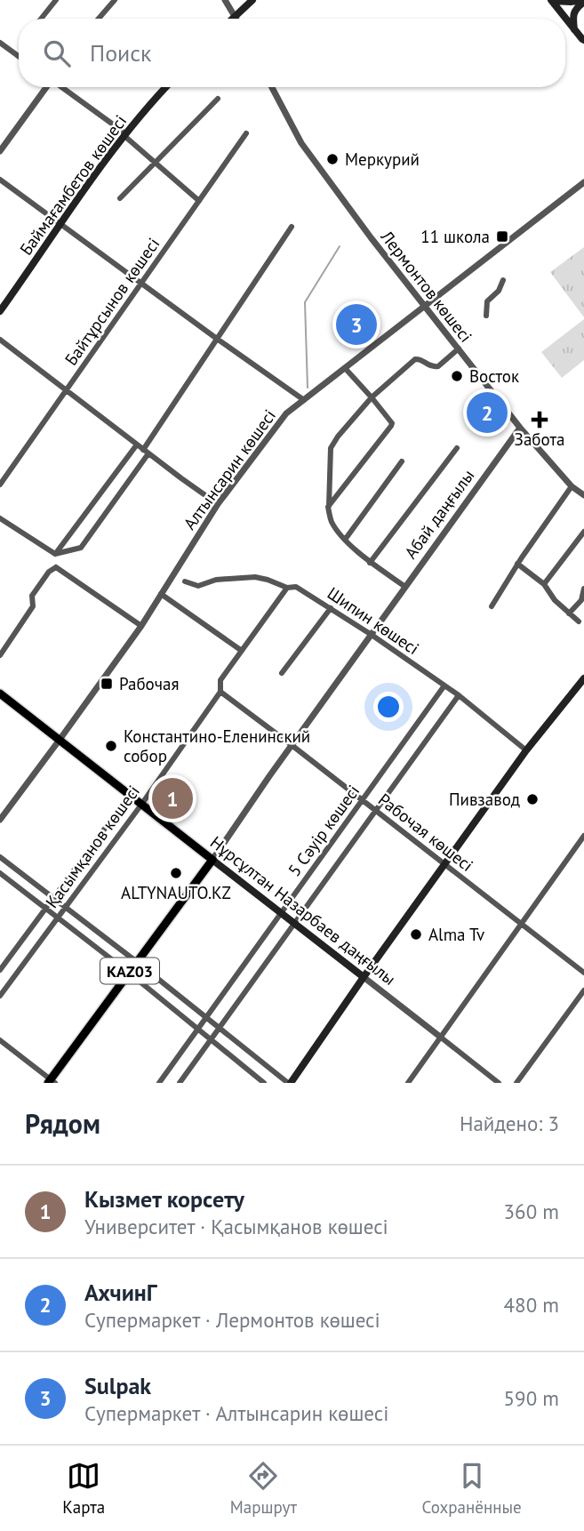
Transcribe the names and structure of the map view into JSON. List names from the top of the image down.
{
  "streets": {
    "main road": [
      "Баймағамбетов көшесі",
      "Абай даңғылы",
      "Нұрсұлтан Назарбаев даңғылы",
      "KАZ03"
    ],
    "street": [
      "Лермонтов көшесі",
      "Байтұрсынов көшесі",
      "Алтынсарин көшесі",
      "Шипин көшесі",
      "5 Сәуір көшесі",
      "Рабочая көшесі",
      "Қасымқанов көшесі"
    ]
  },
  "crossings": [
    ["Лермонтов көшесі", "Алтынсарин көшесі"],
    ["Лермонтов көшесі", "Абай даңғылы"],
    ["Алтынсарин көшесі", "Нұрсұлтан Назарбаев даңғылы"],
    ["Абай даңғылы", "Шипин көшесі"],
    ["Абай даңғылы", "Рабочая көшесі"],
    ["Абай даңғылы", "Нұрсұлтан Назарбаев даңғылы"],
    ["Шипин көшесі", "5 Сәуір көшесі"],
    ["Шипин көшесі", "Қасымқанов көшесі"],
    ["5 Сәуір көшесі", "Рабочая көшесі"],
    ["5 Сәуір көшесі", "Нұрсұлтан Назарбаев даңғылы"],
    ["Рабочая көшесі", "Қасымқанов көшесі"],
    ["Қасымқанов көшесі", "Нұрсұлтан Назарбаев даңғылы"]
  ],
  "places": {
    "other": [
      "Меркурий",
      "Восток",
      "Константино-Еленинский собор",
      "Пивзавод",
      "ALTYNAUTO.KZ",
      "Alma Tv"
    ],
    "transit": ["11 школа", "Рабочая"],
    "health": ["Забота"]
  },
  "page": {
    "search": "Поиск",
    "pins": ["3", "2", "1"],
    "heading": ["Рядом", "Найдено: 3"],
    "list": [
      {
        "mark": "1",
        "name": "Кызмет корсету",
        "note": "Университет · Қасымқанов көшесі",
        "value": "360 m"
      },
      {
        "mark": "2",
        "name": "АхчинГ",
        "note": "Супермаркет · Лермонтов көшесі",
        "value": "480 m"
      },
      {
        "mark": "3",
        "name": "Sulpak",
        "note": "Супермаркет · Алтынсарин көшесі",
        "value": "590 m"
      }
    ],
    "nav": ["Карта", "Маршрут", "Сохранённые"]
  }
}
